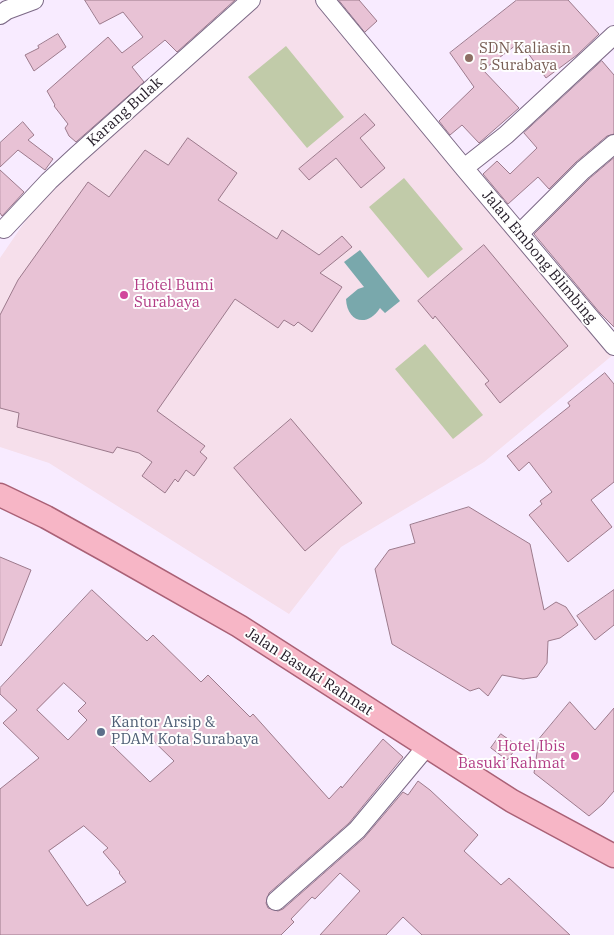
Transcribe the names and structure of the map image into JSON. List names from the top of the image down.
{
  "streets": {
    "main road": ["Jalan Basuki Rahmat"],
    "street": ["Karang Bulak", "Jalan Embong Blimbing"]
  },
  "places": [
    "SDN Kaliasin 5 Surabaya",
    "Hotel Bumi Surabaya",
    "Kantor Arsip & PDAM Kota Surabaya",
    "Hotel Ibis Basuki Rahmat"
  ]
}
